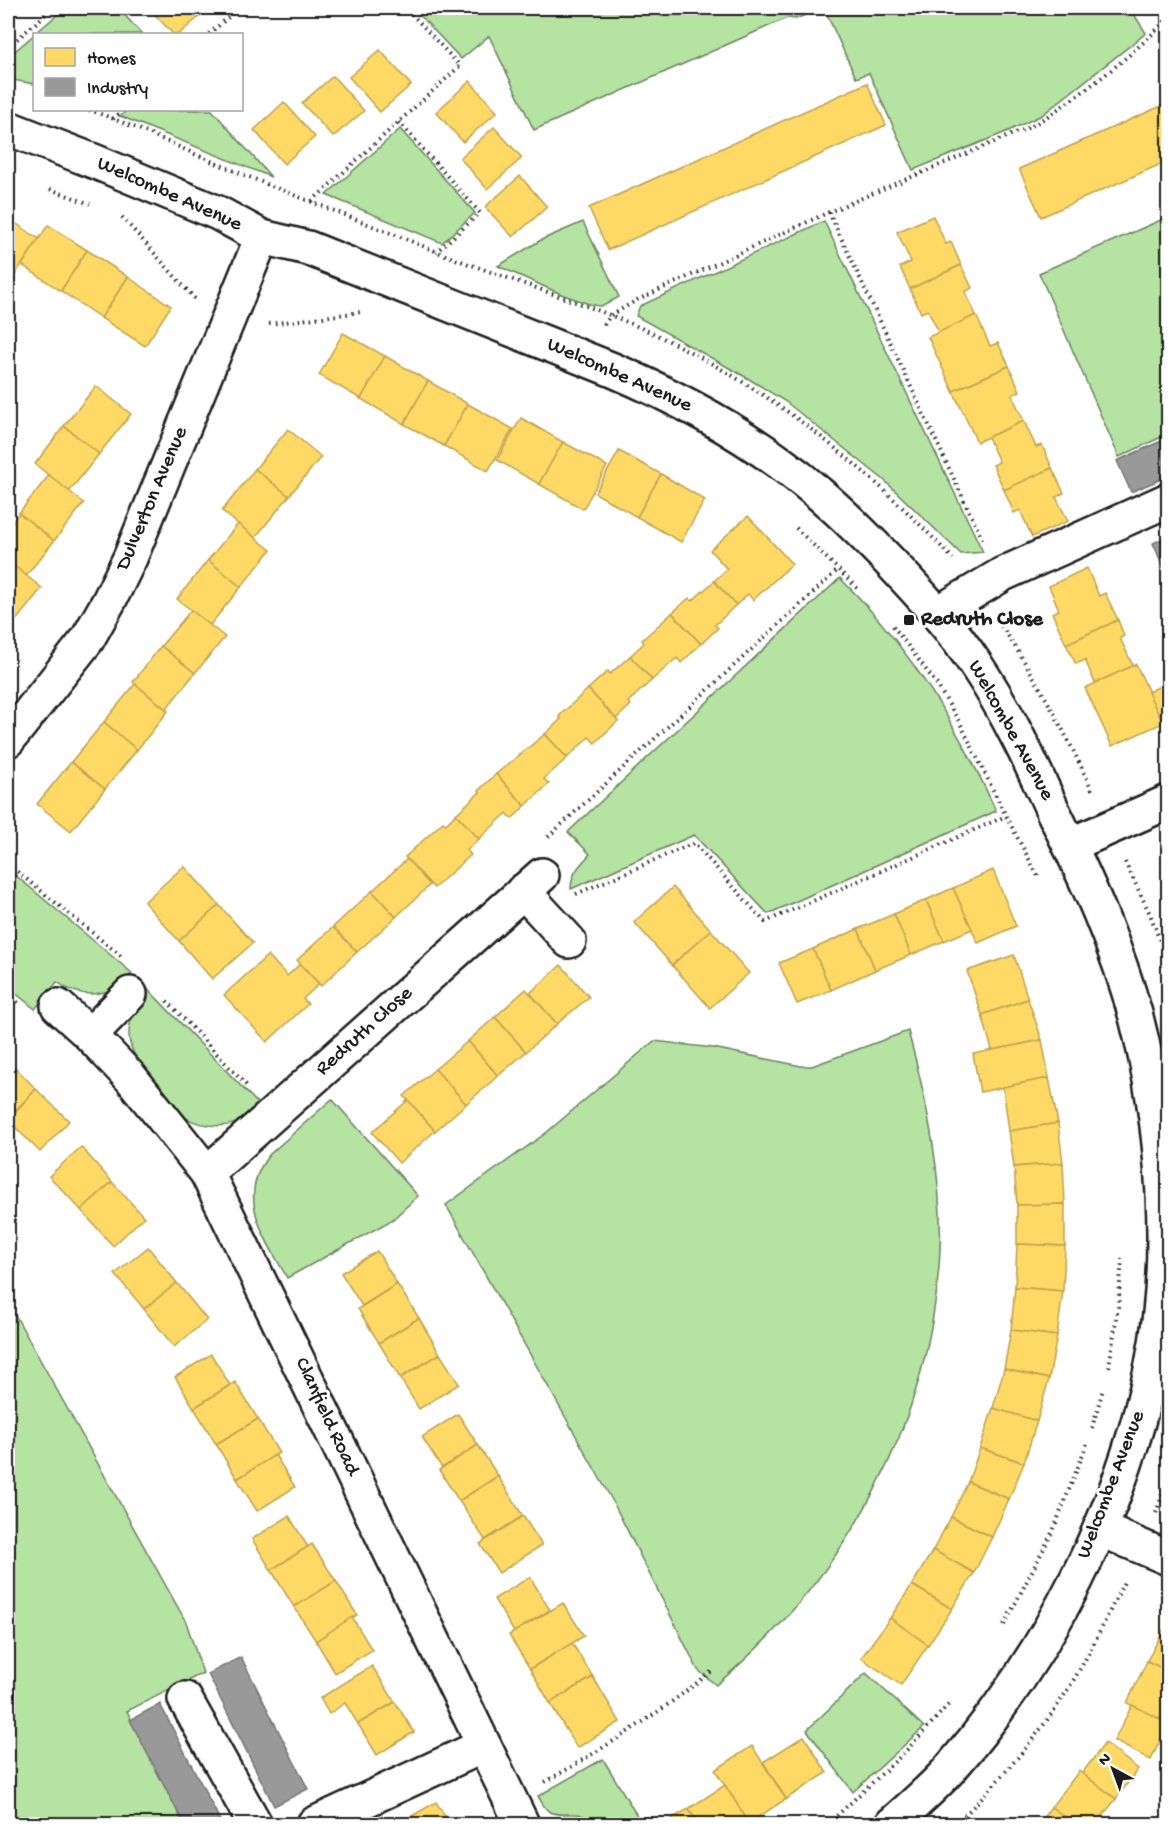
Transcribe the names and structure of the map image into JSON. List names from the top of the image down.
{
  "streets": {
    "street": [
      "Welcombe Avenue",
      "Dulverton Avenue",
      "Redruth Close",
      "Clanfield Road"
    ]
  },
  "crossings": [
    ["Welcombe Avenue", "Dulverton Avenue"],
    ["Redruth Close", "Clanfield Road"]
  ],
  "places": {
    "transit": ["Redruth Close"]
  },
  "legend": ["Homes", "Industry"],
  "north": "top left"
}
